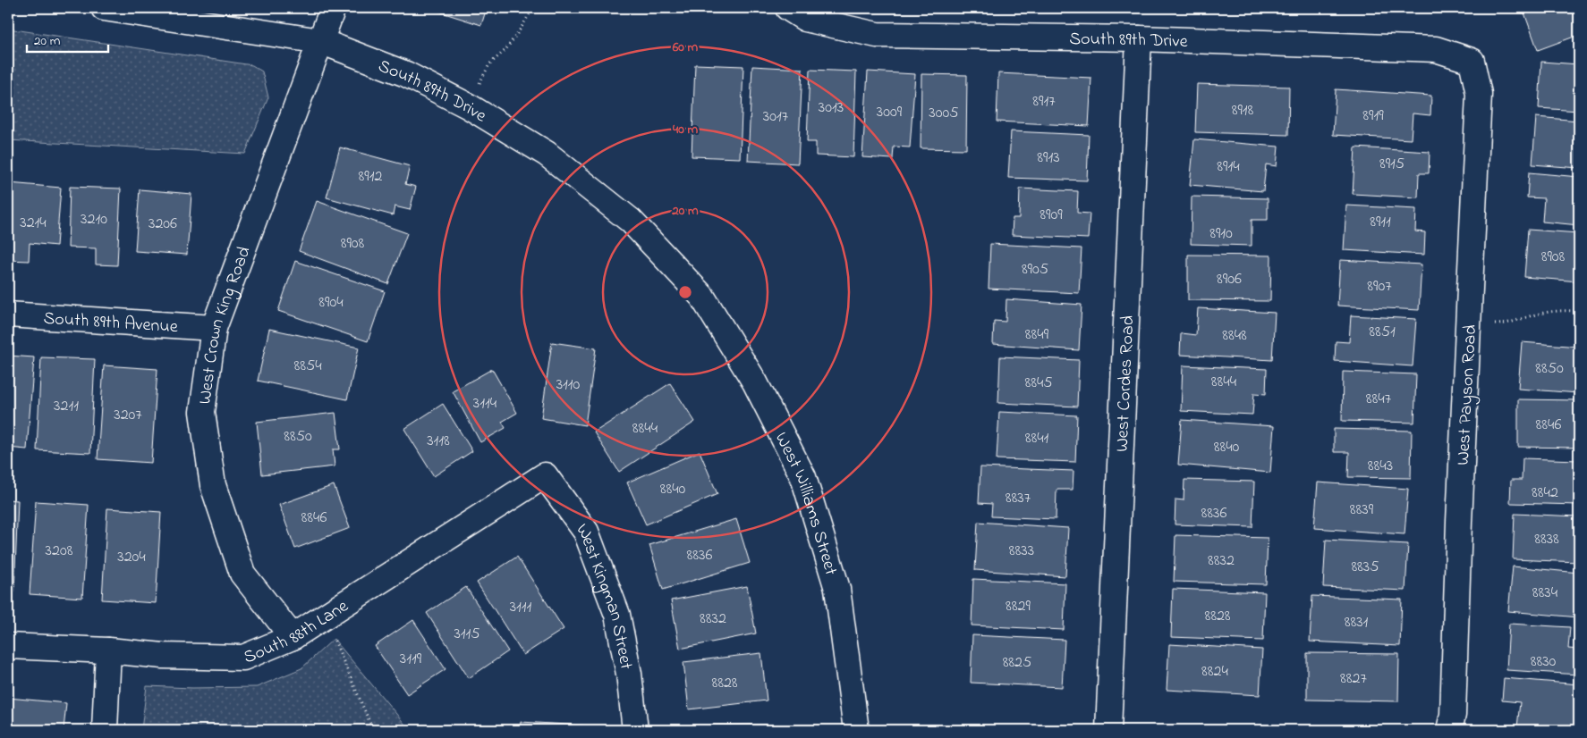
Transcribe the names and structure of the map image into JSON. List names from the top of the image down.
{
  "streets": {
    "street": [
      "South 89th Drive",
      "South 89th Avenue",
      "West Crown King Road",
      "West Cordes Road",
      "West Payson Road",
      "West Williams Street",
      "West Kingman Street",
      "South 88th Lane"
    ]
  },
  "crossings": [
    ["South 89th Drive", "West Crown King Road"],
    ["South 89th Drive", "West Cordes Road"],
    ["South 89th Drive", "West Payson Road"],
    ["South 89th Drive", "West Williams Street"],
    ["South 89th Avenue", "West Crown King Road"],
    ["West Crown King Road", "South 88th Lane"],
    ["West Kingman Street", "South 88th Lane"]
  ],
  "house_numbers": [
    "8917",
    "3013",
    "8918",
    "3009",
    "3005",
    "8919",
    "3017",
    "8913",
    "8915",
    "8914",
    "8912",
    "8909",
    "3210",
    "8911",
    "3214",
    "3206",
    "8910",
    "8908",
    "8908",
    "8905",
    "8906",
    "8907",
    "8904",
    "8851",
    "8849",
    "8848",
    "8854",
    "8850",
    "8844",
    "8845",
    "3110",
    "8847",
    "3114",
    "3211",
    "3207",
    "8846",
    "8844",
    "8850",
    "8841",
    "3118",
    "8840",
    "8843",
    "8840",
    "8842",
    "8837",
    "8839",
    "8836",
    "8846",
    "8838",
    "3208",
    "8833",
    "8836",
    "3204",
    "8832",
    "8835",
    "8834",
    "8829",
    "3111",
    "8828",
    "8832",
    "8831",
    "3115",
    "3119",
    "8830",
    "8825",
    "8824",
    "8827",
    "8828"
  ],
  "scale_bar": "20 m",
  "rings": ["60 m", "40 m", "20 m"]
}
